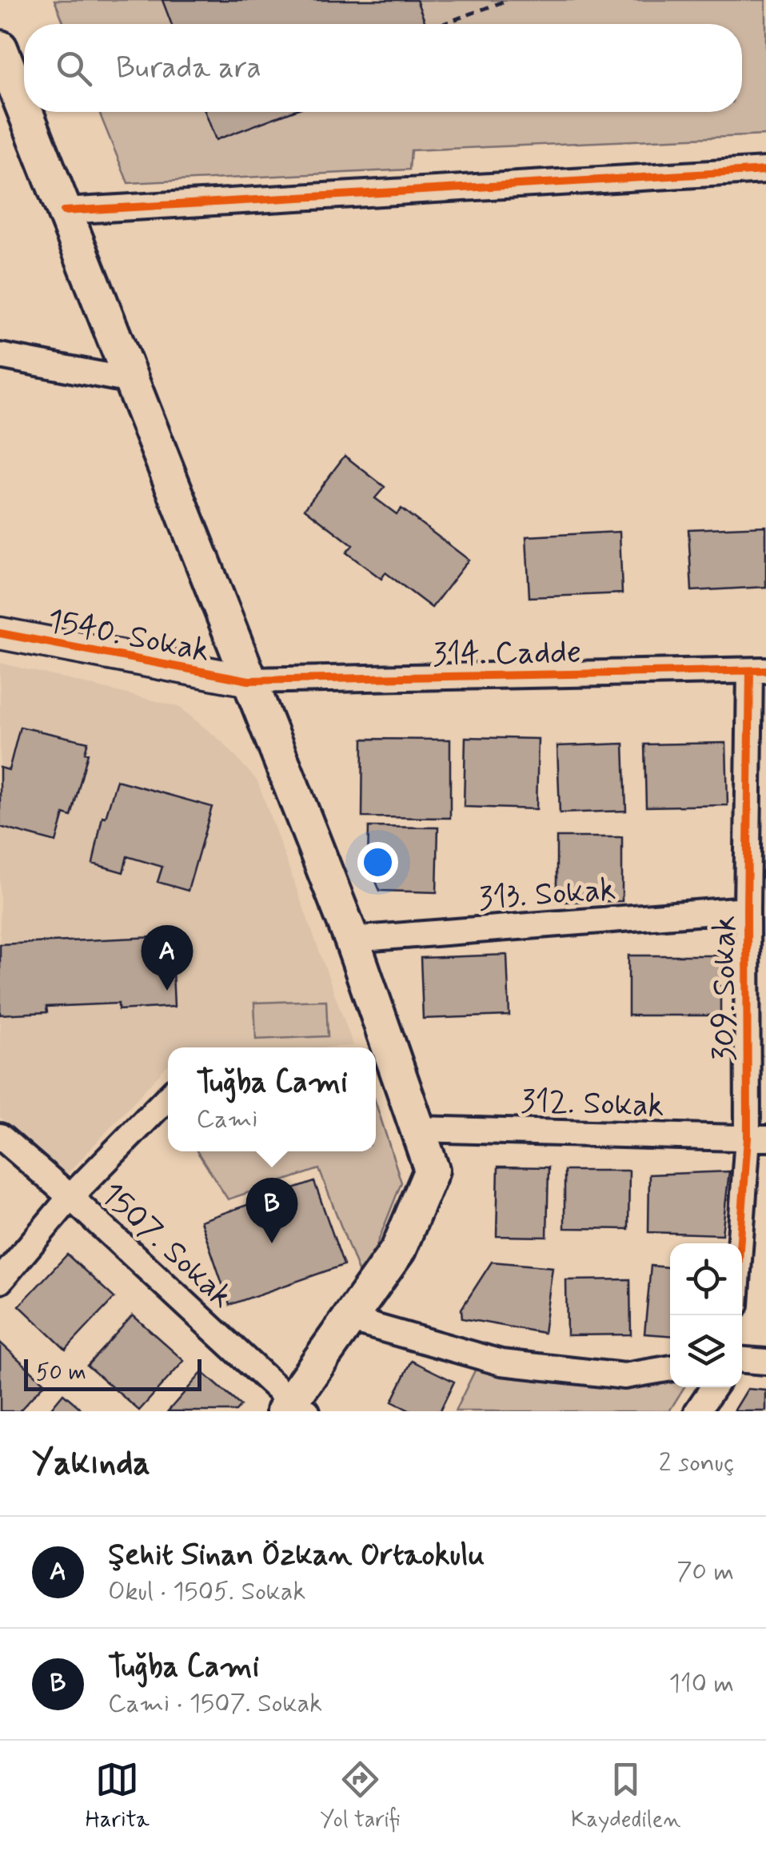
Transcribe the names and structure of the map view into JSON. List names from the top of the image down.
{
  "streets": {
    "street": [
      "1540. Sokak",
      "314. Cadde",
      "313. Sokak",
      "309. Sokak",
      "312. Sokak",
      "1507. Sokak"
    ]
  },
  "crossings": [
    ["1540. Sokak", "314. Cadde"],
    ["314. Cadde", "309. Sokak"],
    ["313. Sokak", "309. Sokak"],
    ["309. Sokak", "312. Sokak"]
  ],
  "scale_bar": "50 m",
  "page": {
    "search": "Burada ara",
    "pins": ["A", "B"],
    "popup": ["Tuğba Cami", "Cami"],
    "scale": "50 m",
    "heading": ["Yakında", "2 sonuç"],
    "list": [
      {
        "mark": "A",
        "name": "Şehit Sinan Özkan Ortaokulu",
        "note": "Okul · 1505. Sokak",
        "value": "70 m"
      },
      {
        "mark": "B",
        "name": "Tuğba Cami",
        "note": "Cami · 1507. Sokak",
        "value": "110 m"
      }
    ],
    "nav": ["Harita", "Yol tarifi", "Kaydedilen"]
  }
}
